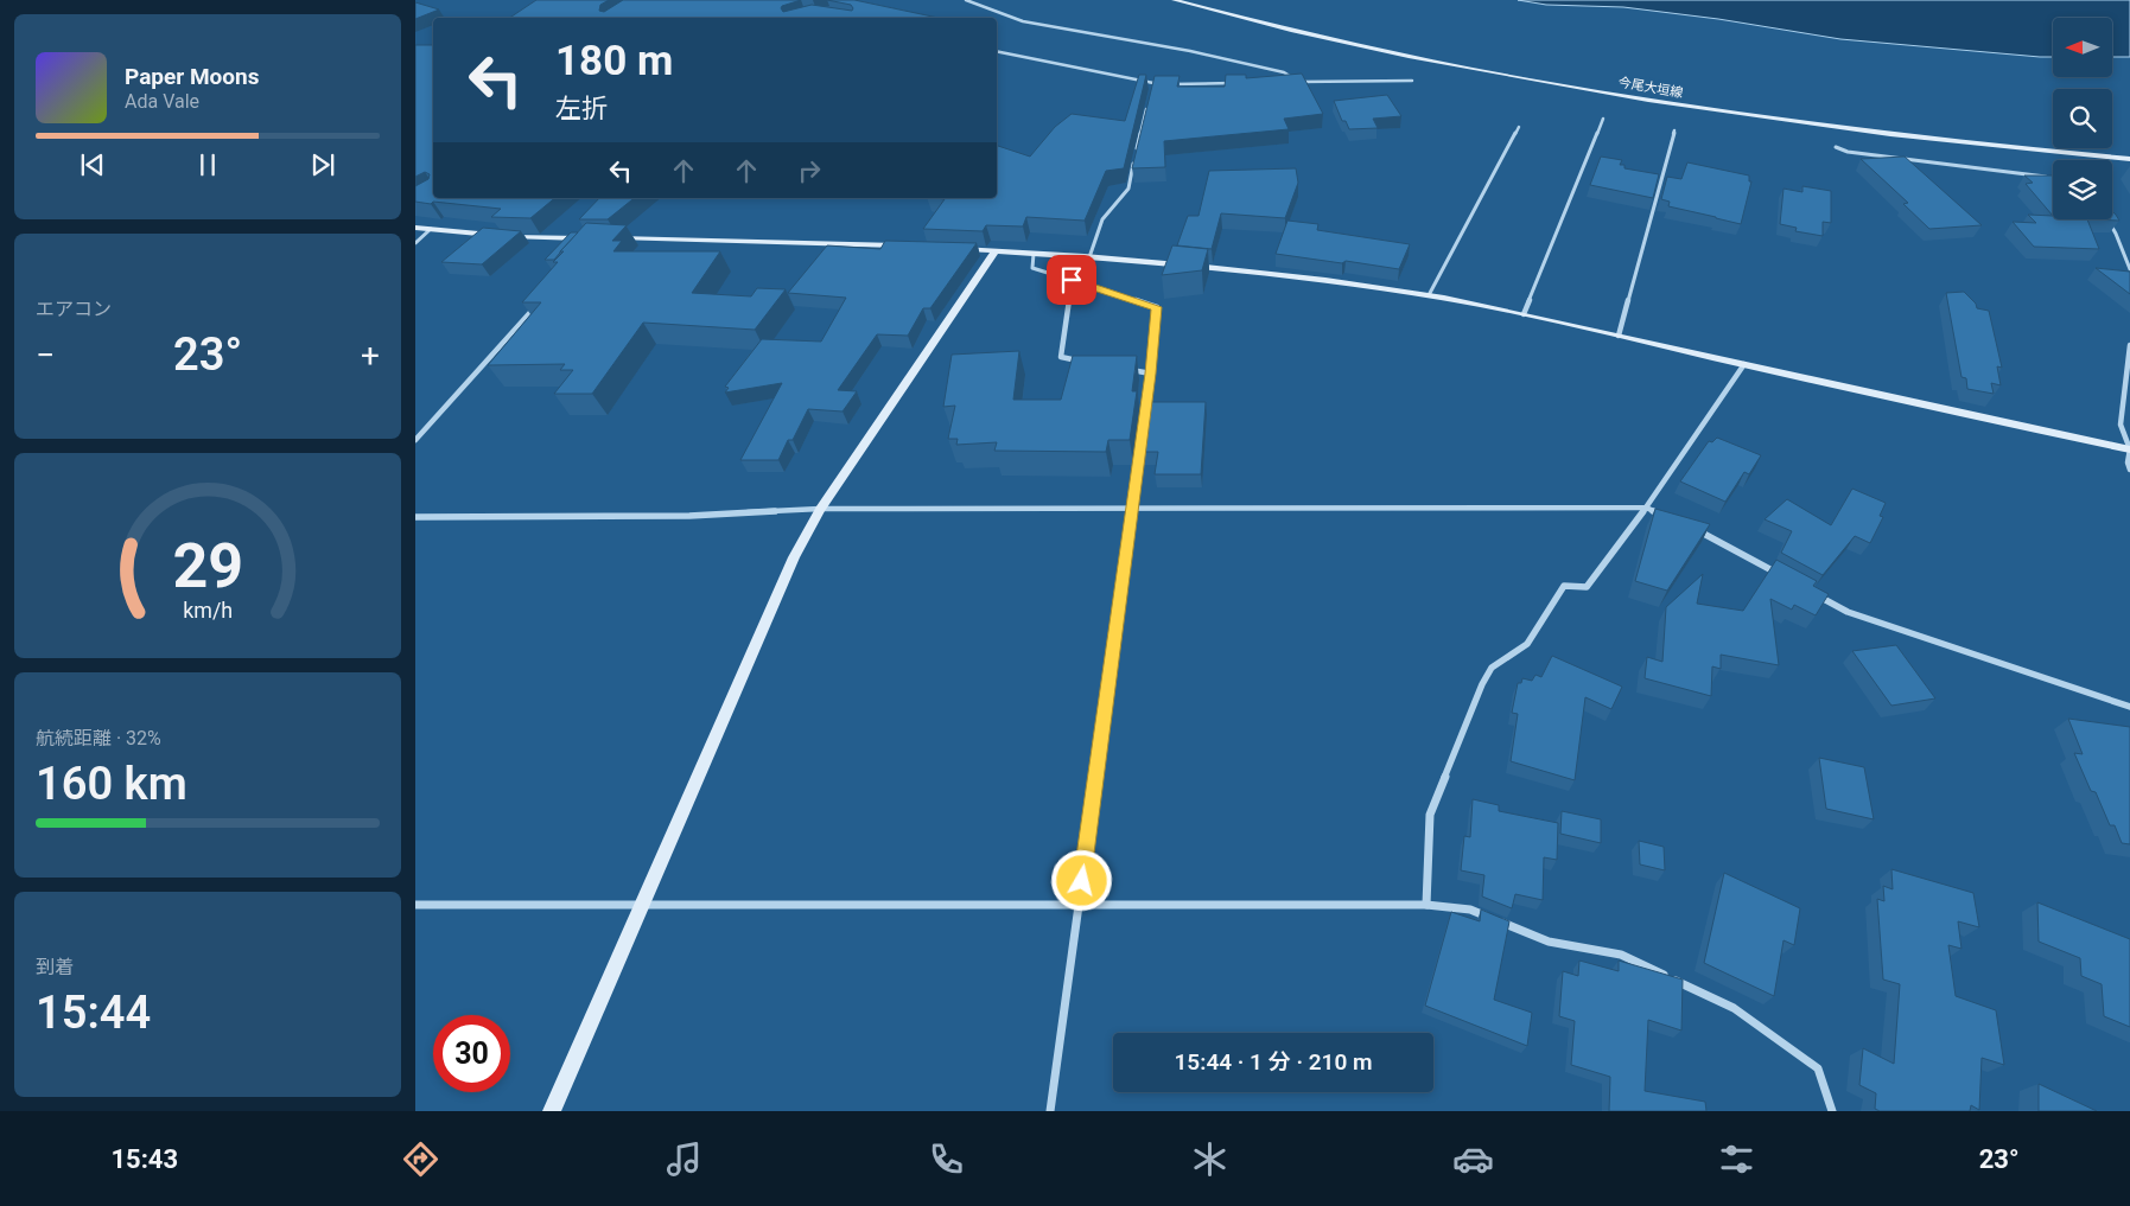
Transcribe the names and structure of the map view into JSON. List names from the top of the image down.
{
  "streets": {
    "street": ["今尾大垣線"]
  },
  "north": "left",
  "page": {
    "turn": ["180 m", "左折"],
    "song": ["Paper Moons", "Ada Vale"],
    "tile": [
      "エアコン",
      ["航続距離 · 32%", "160 km"],
      ["到着", "15:44"]
    ],
    "heat": ["−", "23°", "+"],
    "limit": "30",
    "trip": "15:44 · 1 分 · 210 m",
    "tabs": ["15:43", "23°"],
    "gauge": ["29", "km/h"]
  }
}
